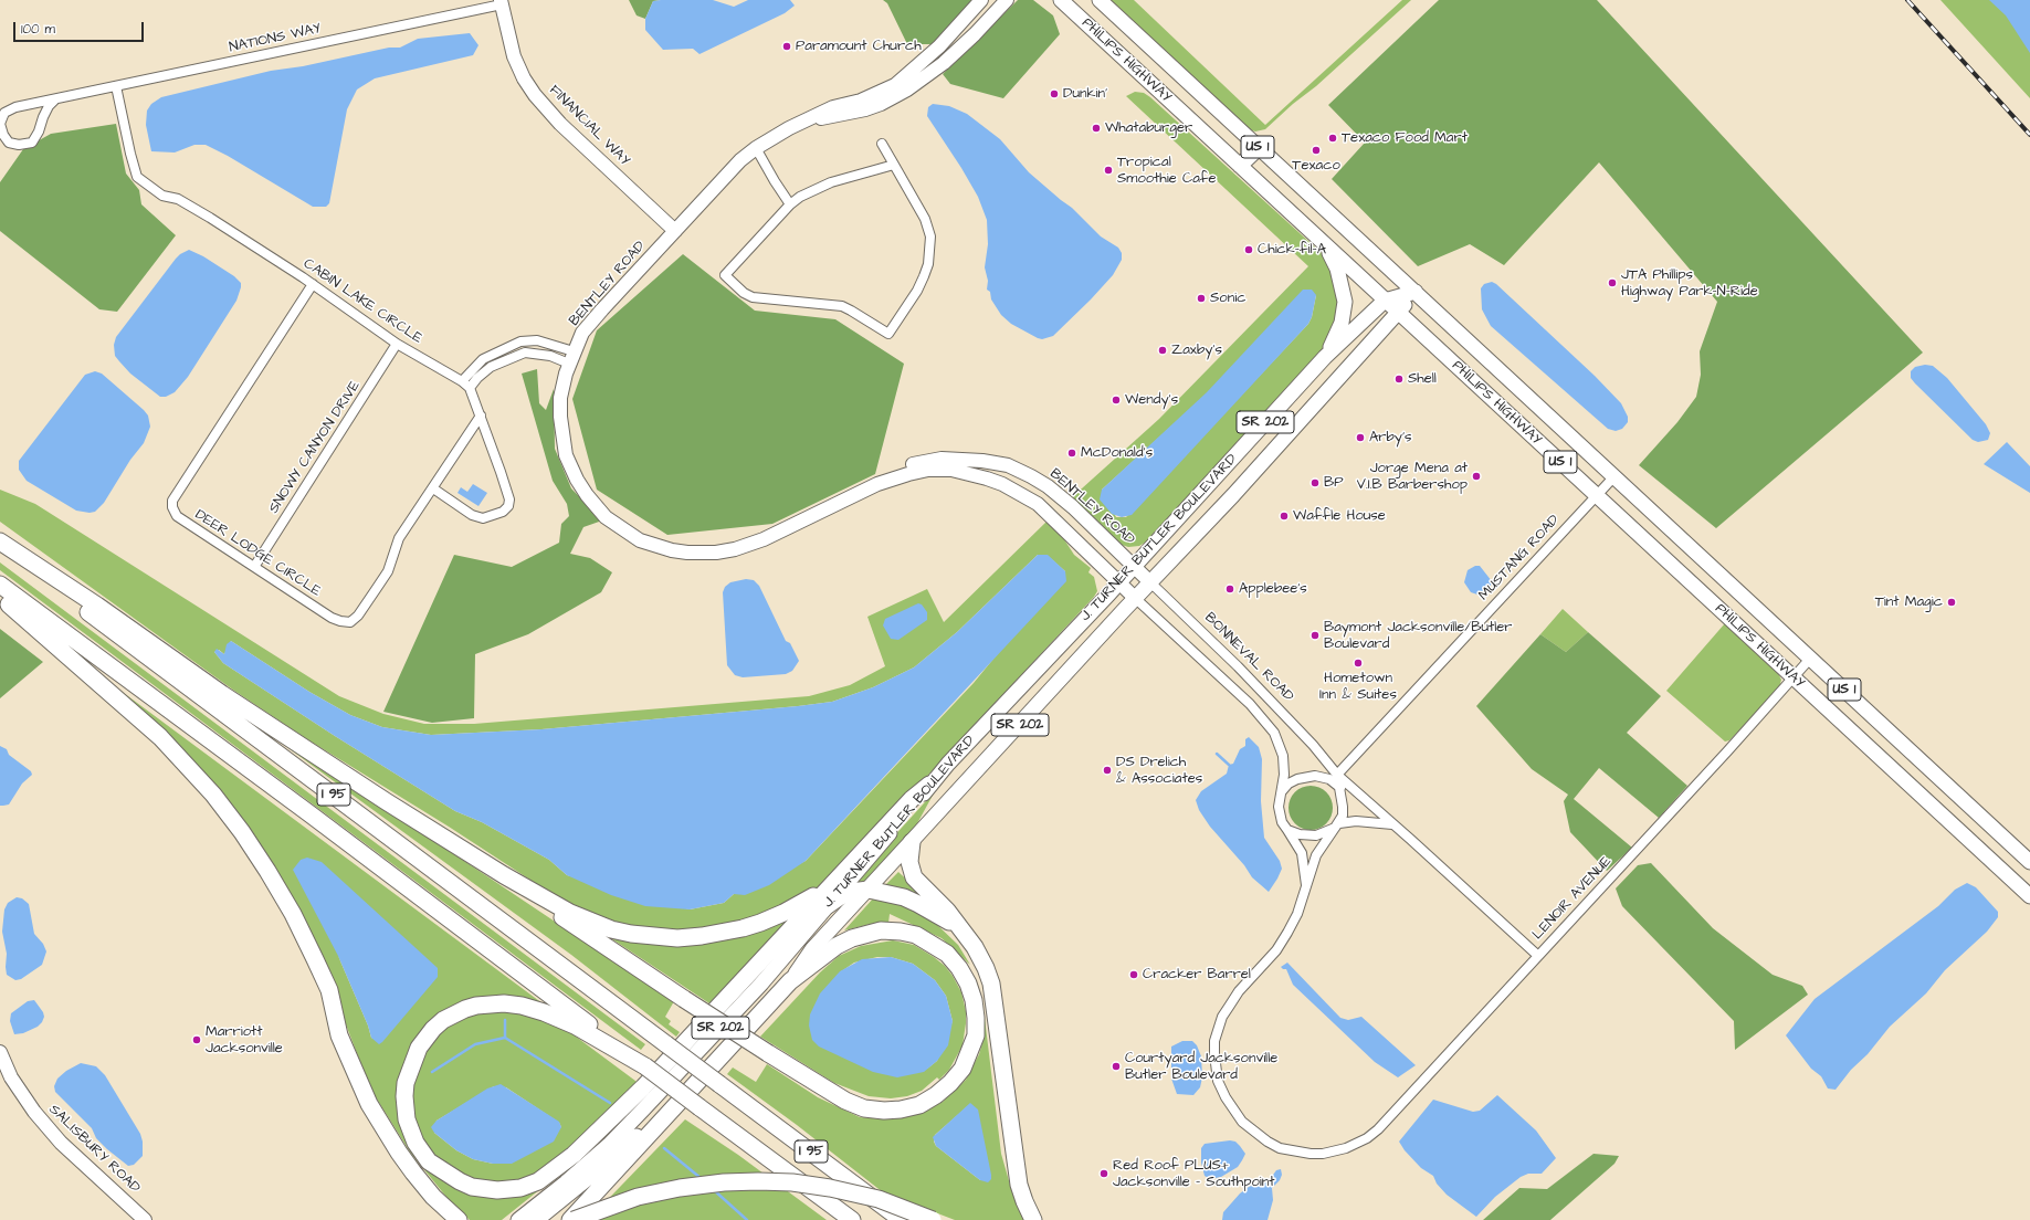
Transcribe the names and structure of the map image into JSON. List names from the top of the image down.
{
  "streets": {
    "highway": ["SR 202", "J. TURNER BUTLER BOULEVARD", "I 95"],
    "main road": ["PHILIPS HIGHWAY", "US 1"],
    "street": [
      "NATIONS WAY",
      "FINANCIAL WAY",
      "BENTLEY ROAD",
      "CABIN LAKE CIRCLE",
      "SNOWY CANYON DRIVE",
      "DEER LODGE CIRCLE",
      "MUSTANG ROAD",
      "BONNEVAL ROAD",
      "LENOIR AVENUE",
      "SALISBURY ROAD"
    ]
  },
  "crossings": [
    ["NATIONS WAY", "FINANCIAL WAY"],
    ["NATIONS WAY", "CABIN LAKE CIRCLE"],
    ["PHILIPS HIGHWAY", "J. TURNER BUTLER BOULEVARD"],
    ["PHILIPS HIGHWAY", "MUSTANG ROAD"],
    ["PHILIPS HIGHWAY", "LENOIR AVENUE"],
    ["FINANCIAL WAY", "BENTLEY ROAD"],
    ["BENTLEY ROAD", "J. TURNER BUTLER BOULEVARD"],
    ["BENTLEY ROAD", "BONNEVAL ROAD"],
    ["CABIN LAKE CIRCLE", "SNOWY CANYON DRIVE"],
    ["CABIN LAKE CIRCLE", "DEER LODGE CIRCLE"],
    ["SR 202", "J. TURNER BUTLER BOULEVARD"],
    ["SNOWY CANYON DRIVE", "DEER LODGE CIRCLE"],
    ["J. TURNER BUTLER BOULEVARD", "BONNEVAL ROAD"],
    ["MUSTANG ROAD", "BONNEVAL ROAD"],
    ["BONNEVAL ROAD", "LENOIR AVENUE"]
  ],
  "places": [
    "Paramount Church",
    "Dunkin'",
    "Whataburger",
    "Texaco Food Mart",
    "Texaco",
    "Tropical Smoothie Cafe",
    "Chick-fil-A",
    "JTA Phillips Highway Park-N-Ride",
    "Sonic",
    "Zaxby's",
    "Shell",
    "Wendy's",
    "Arby's",
    "McDonald's",
    "Jorge Mena at V.I.B Barbershop",
    "BP",
    "Waffle House",
    "Applebee's",
    "Tint Magic",
    "Baymont Jacksonville/Butler Boulevard",
    "Hometown Inn & Suites",
    "DS Drelich & Associates",
    "Cracker Barrel",
    "Marriott Jacksonville",
    "Courtyard Jacksonville Butler Boulevard",
    "Red Roof PLUS+ Jacksonville - Southpoint"
  ],
  "scale_bar": "100 m"
}
